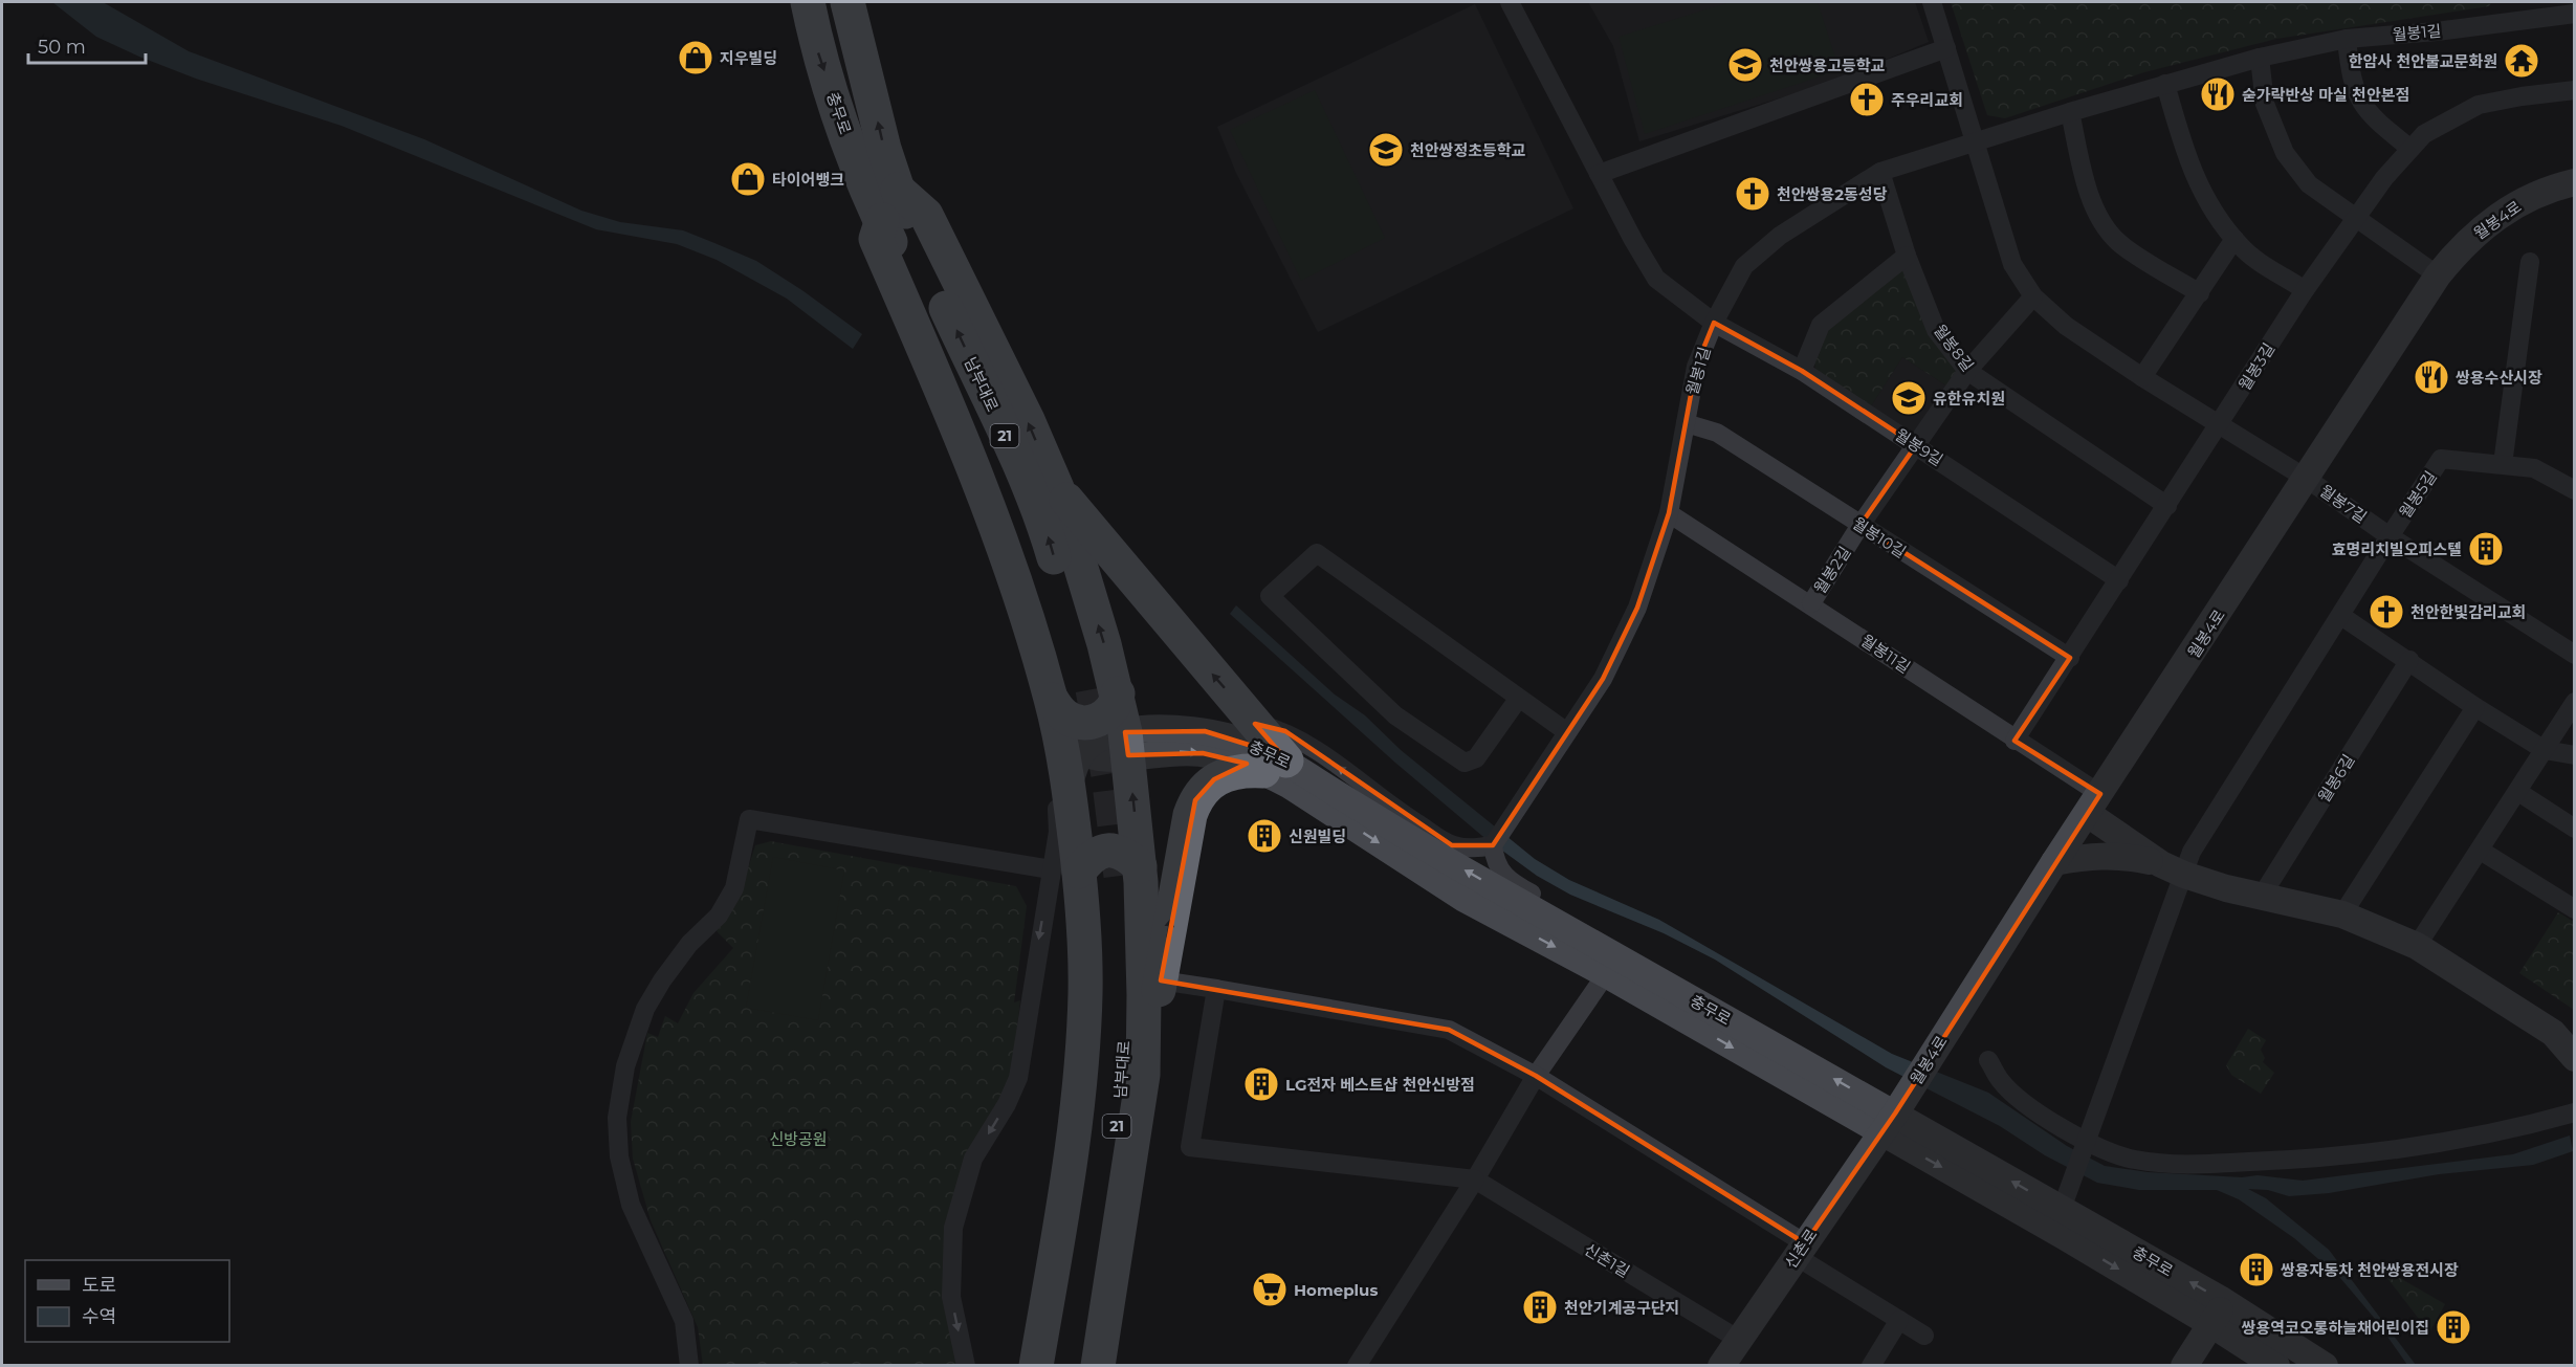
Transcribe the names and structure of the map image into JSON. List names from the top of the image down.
{
  "streets": {
    "highway": ["충무로", "남부대로", "21"],
    "main road": ["월봉4로", "신촌로"],
    "street": [
      "월봉1길",
      "월봉8길",
      "월봉3길",
      "월봉9길",
      "월봉5길",
      "월봉7길",
      "월봉10길",
      "월봉2길",
      "월봉11길",
      "월봉6길",
      "신촌1길"
    ]
  },
  "crossings": [
    ["월봉1길", "월봉8길"],
    ["월봉1길", "월봉9길"],
    ["월봉1길", "월봉7길"],
    ["월봉1길", "월봉10길"],
    ["월봉1길", "월봉11길"],
    ["충무로", "월봉4로"],
    ["충무로", "남부대로"],
    ["충무로", "월봉5길"],
    ["충무로", "신촌로"],
    ["월봉4로", "월봉7길"],
    ["월봉4로", "월봉11길"],
    ["월봉4로", "신촌로"],
    ["월봉8길", "월봉3길"],
    ["월봉8길", "월봉2길"],
    ["월봉3길", "월봉9길"],
    ["월봉3길", "월봉7길"],
    ["월봉3길", "월봉10길"],
    ["월봉3길", "월봉11길"],
    ["남부대로", "21"],
    ["월봉9길", "월봉2길"],
    ["월봉5길", "월봉7길"],
    ["월봉7길", "월봉2길"],
    ["월봉10길", "월봉2길"],
    ["월봉2길", "월봉11길"],
    ["신촌로", "신촌1길"]
  ],
  "parks": ["신방공원"],
  "places": {
    "shop": ["지우빌딩", "타이어뱅크"],
    "temple": ["한암사 천안불교문화원"],
    "school or university": ["천안쌍용고등학교", "천안쌍정초등학교", "유한유치원"],
    "restaurant": ["숟가락반상 마실 천안본점", "쌍용수산시장"],
    "church": ["주우리교회", "천안쌍용2동성당", "천안한빛감리교회"],
    "building": [
      "효명리치빌오피스텔",
      "신원빌딩",
      "LG전자 베스트샵 천안신방점",
      "쌍용자동차 천안쌍용전시장",
      "천안기계공구단지",
      "쌍용역코오롱하늘채어린이집"
    ],
    "supermarket": ["Homeplus"]
  },
  "legend": ["도로", "수역"],
  "scale_bar": "50 m"
}
